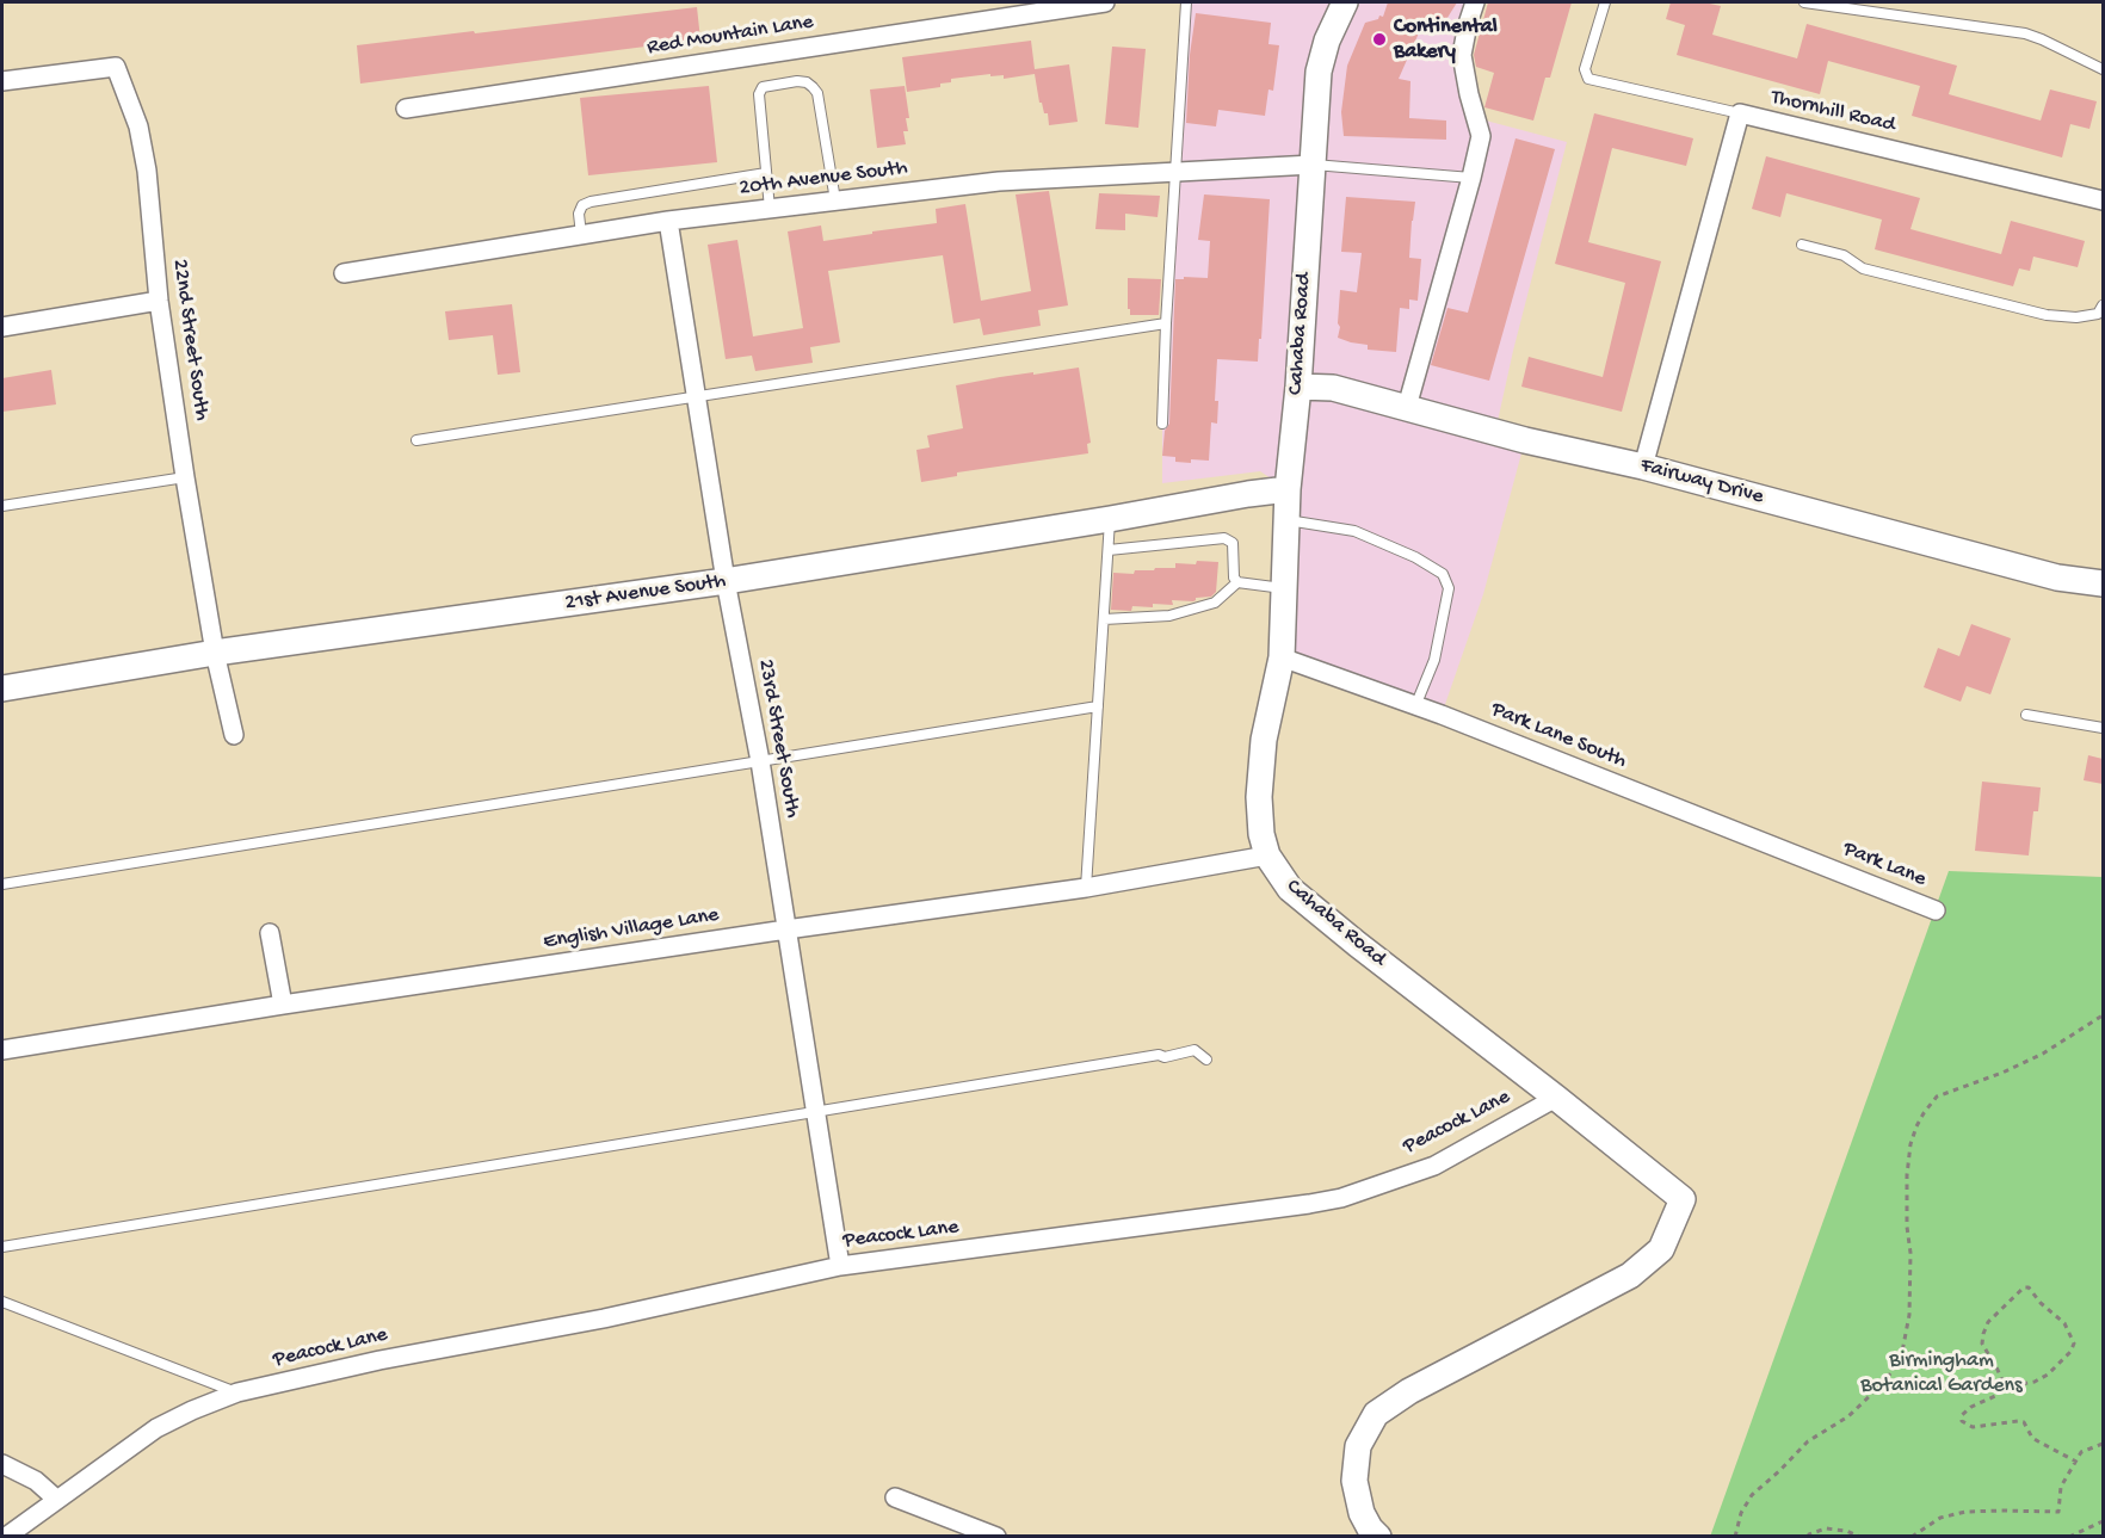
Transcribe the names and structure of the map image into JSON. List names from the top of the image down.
{
  "streets": {
    "street": [
      "Red Mountain Lane",
      "Thornhill Road",
      "20th Avenue South",
      "Cahaba Road",
      "22nd Street South",
      "Fairway Drive",
      "21st Avenue South",
      "Park Lane South",
      "23rd Street South",
      "Park Lane",
      "English Village Lane",
      "Peacock Lane"
    ]
  },
  "crossings": [
    ["Thornhill Road", "Fairway Drive"],
    ["20th Avenue South", "Cahaba Road"],
    ["20th Avenue South", "23rd Street South"],
    ["Cahaba Road", "Fairway Drive"],
    ["Cahaba Road", "21st Avenue South"],
    ["Cahaba Road", "Park Lane South"],
    ["Cahaba Road", "English Village Lane"],
    ["Cahaba Road", "Peacock Lane"],
    ["22nd Street South", "21st Avenue South"],
    ["21st Avenue South", "23rd Street South"],
    ["Park Lane South", "Park Lane"],
    ["23rd Street South", "English Village Lane"],
    ["23rd Street South", "Peacock Lane"]
  ],
  "parks": ["Birmingham Botanical Gardens"],
  "places": ["Continental Bakery"]
}
